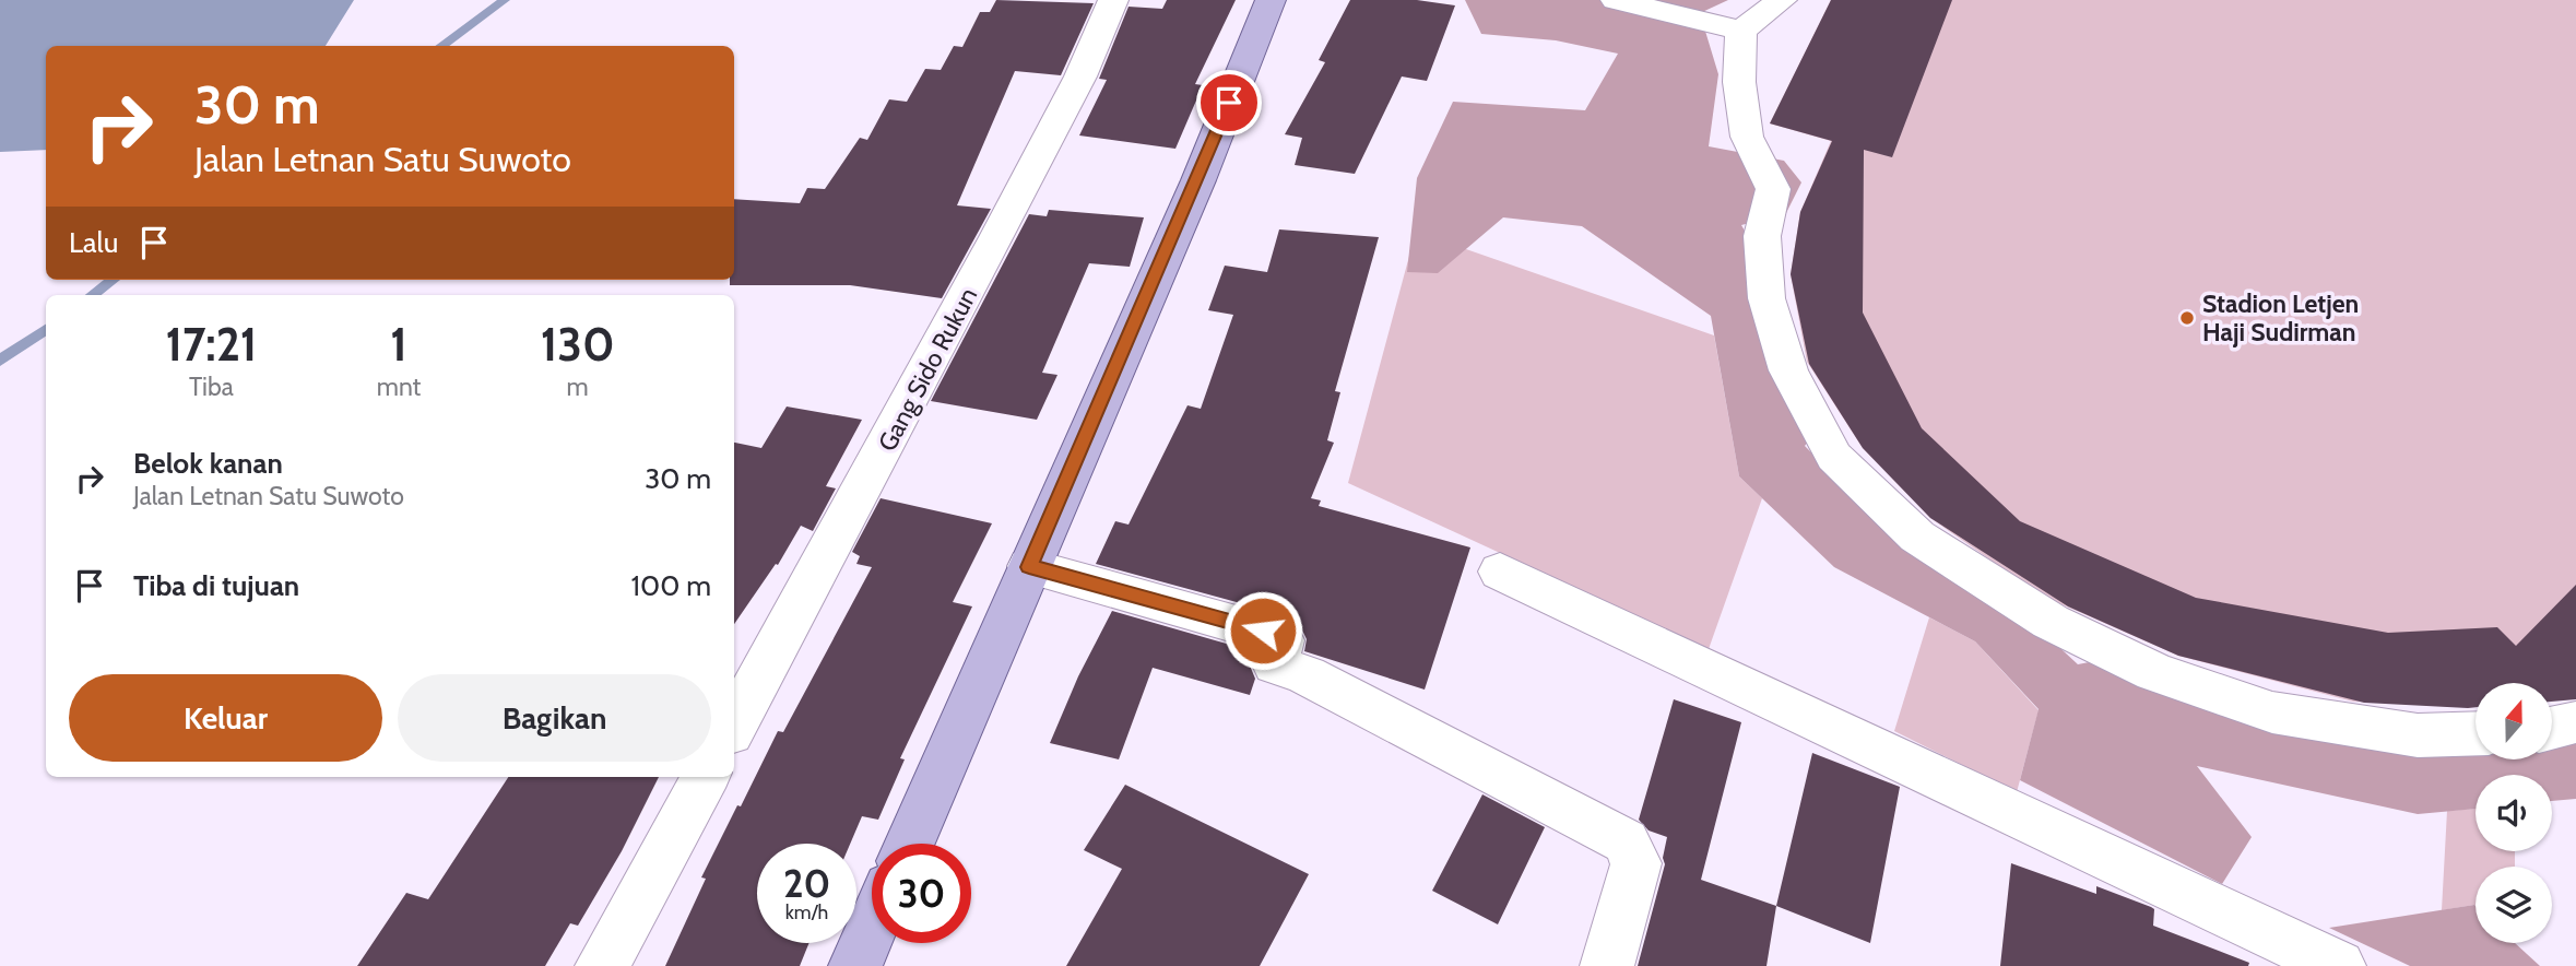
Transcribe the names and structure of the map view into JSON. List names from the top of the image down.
{
  "streets": {
    "street": ["Gang Sido Rukun"]
  },
  "places": ["Stadion Letjen Haji Sudirman"],
  "north": "top",
  "page": {
    "turn": ["30 m", "Jalan Letnan Satu Suwoto"],
    "then": "Lalu",
    "eta": [
      "17:21",
      "Tiba",
      "1",
      "mnt",
      "130",
      "m"
    ],
    "list": [
      {
        "name": "Belok kanan",
        "note": "Jalan Letnan Satu Suwoto",
        "value": "30 m"
      },
      {
        "name": "Tiba di tujuan",
        "value": "100 m"
      }
    ],
    "buttons": ["Keluar", "Bagikan"],
    "speed": "20 km/h",
    "limit": "30"
  }
}
